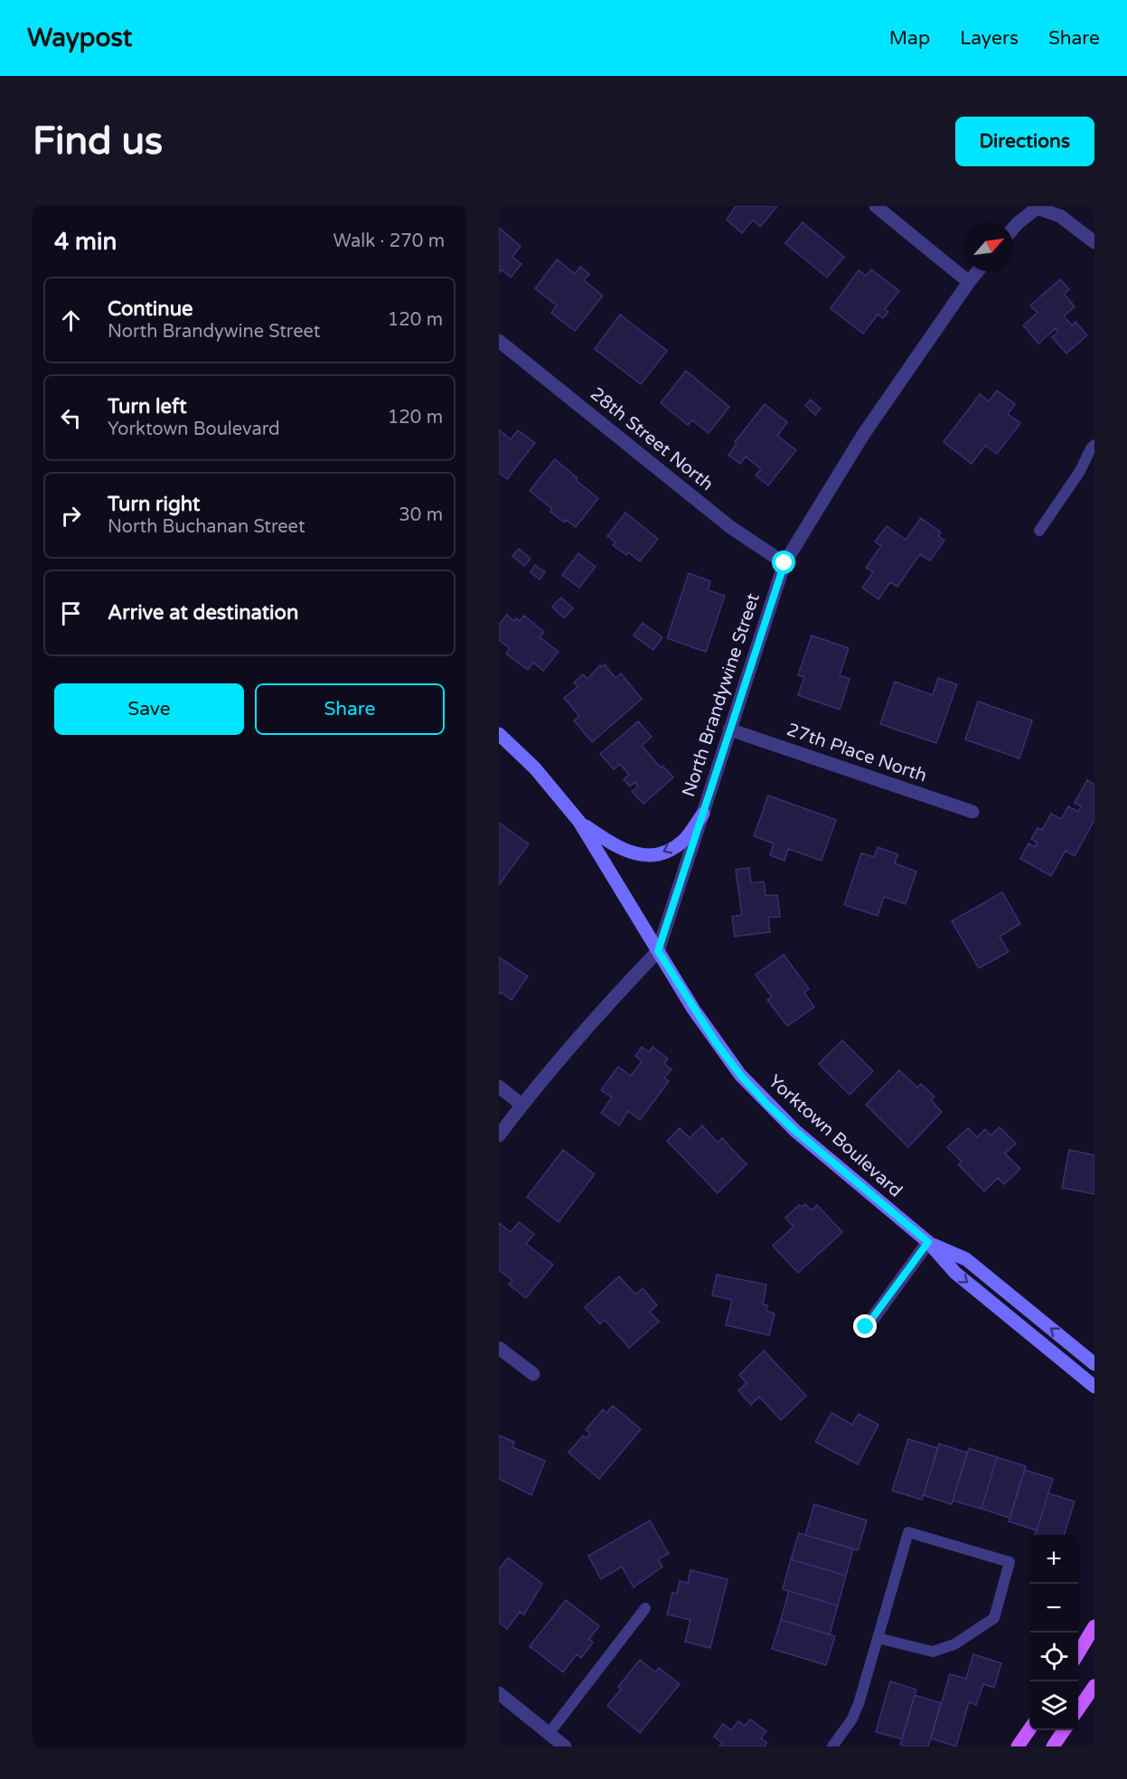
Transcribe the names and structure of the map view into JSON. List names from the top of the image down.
{
  "streets": {
    "street": [
      "28th Street North",
      "North Brandywine Street",
      "27th Place North",
      "Yorktown Boulevard"
    ]
  },
  "crossings": [
    ["28th Street North", "North Brandywine Street"],
    ["North Brandywine Street", "27th Place North"],
    ["North Brandywine Street", "Yorktown Boulevard"]
  ],
  "north": "top right",
  "page": {
    "header": "Waypost",
    "nav": ["Map", "Layers", "Share"],
    "buttons": [
      "Directions",
      ["Save", "Share"]
    ],
    "title": "Find us",
    "heading": ["4 min", "Walk · 270 m"],
    "list": [
      ["Continue", "North Brandywine Street", "120 m"],
      ["Turn left", "Yorktown Boulevard", "120 m"],
      ["Turn right", "North Buchanan Street", "30 m"],
      "Arrive at destination"
    ],
    "map_buttons": ["+", "−"]
  }
}
